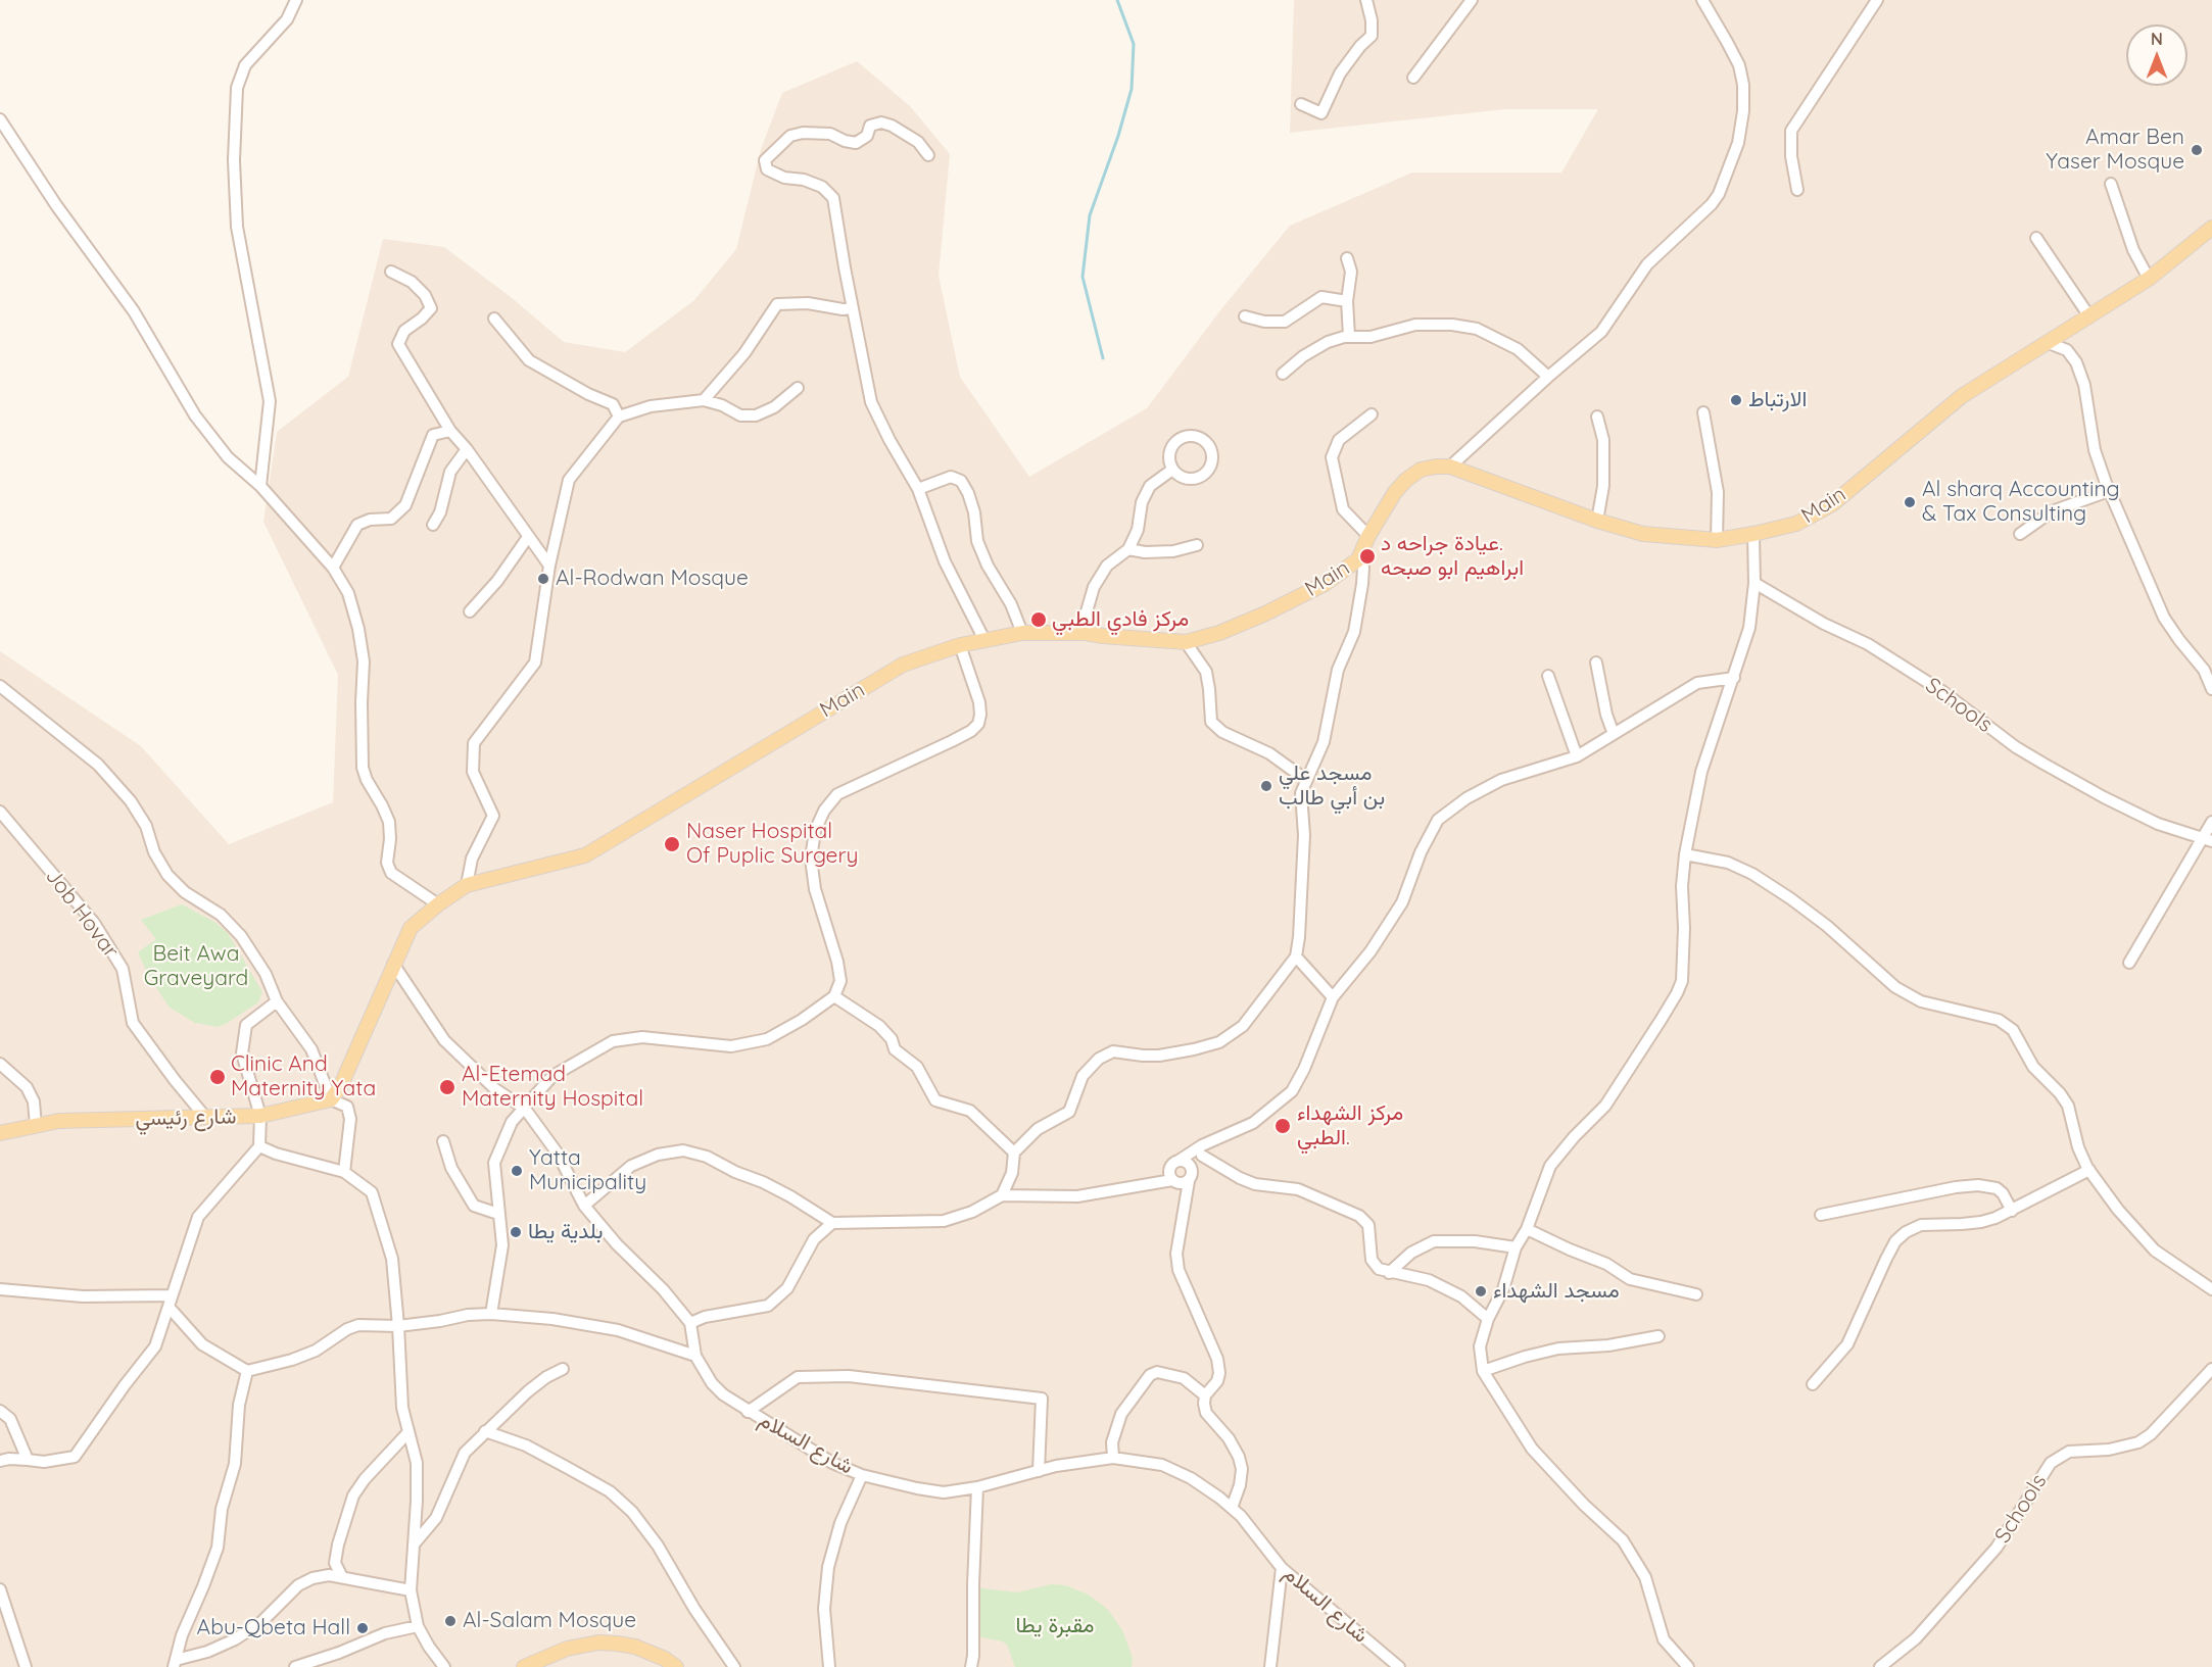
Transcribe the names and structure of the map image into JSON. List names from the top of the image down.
{
  "streets": {
    "main road": ["Main", "شارع رئيسي"],
    "street": ["Schools", "Job Hovar", "شارع السلام"]
  },
  "crossings": [
    ["Job Hovar", "شارع رئيسي"]
  ],
  "parks": ["Beit Awa Graveyard", "مقبرة يطا"],
  "places": [
    "Amar Ben Yaser Mosque",
    "الارتباط",
    "Al sharq Accounting & Tax Consulting",
    "عيادة جراحه د. ابراهيم ابو صبحه",
    "Al-Rodwan Mosque",
    "مركز فادي الطبي",
    "مسجد علي بن أبي طالب",
    "Naser Hospital Of Puplic Surgery",
    "Clinic And Maternity Yata",
    "Al-Etemad Maternity Hospital",
    "مركز الشهداء الطبي.",
    "Yatta Municipality",
    "بلدية يطا",
    "مسجد الشهداء",
    "Al-Salam Mosque",
    "Abu-Qbeta Hall"
  ],
  "north": "top"
}
